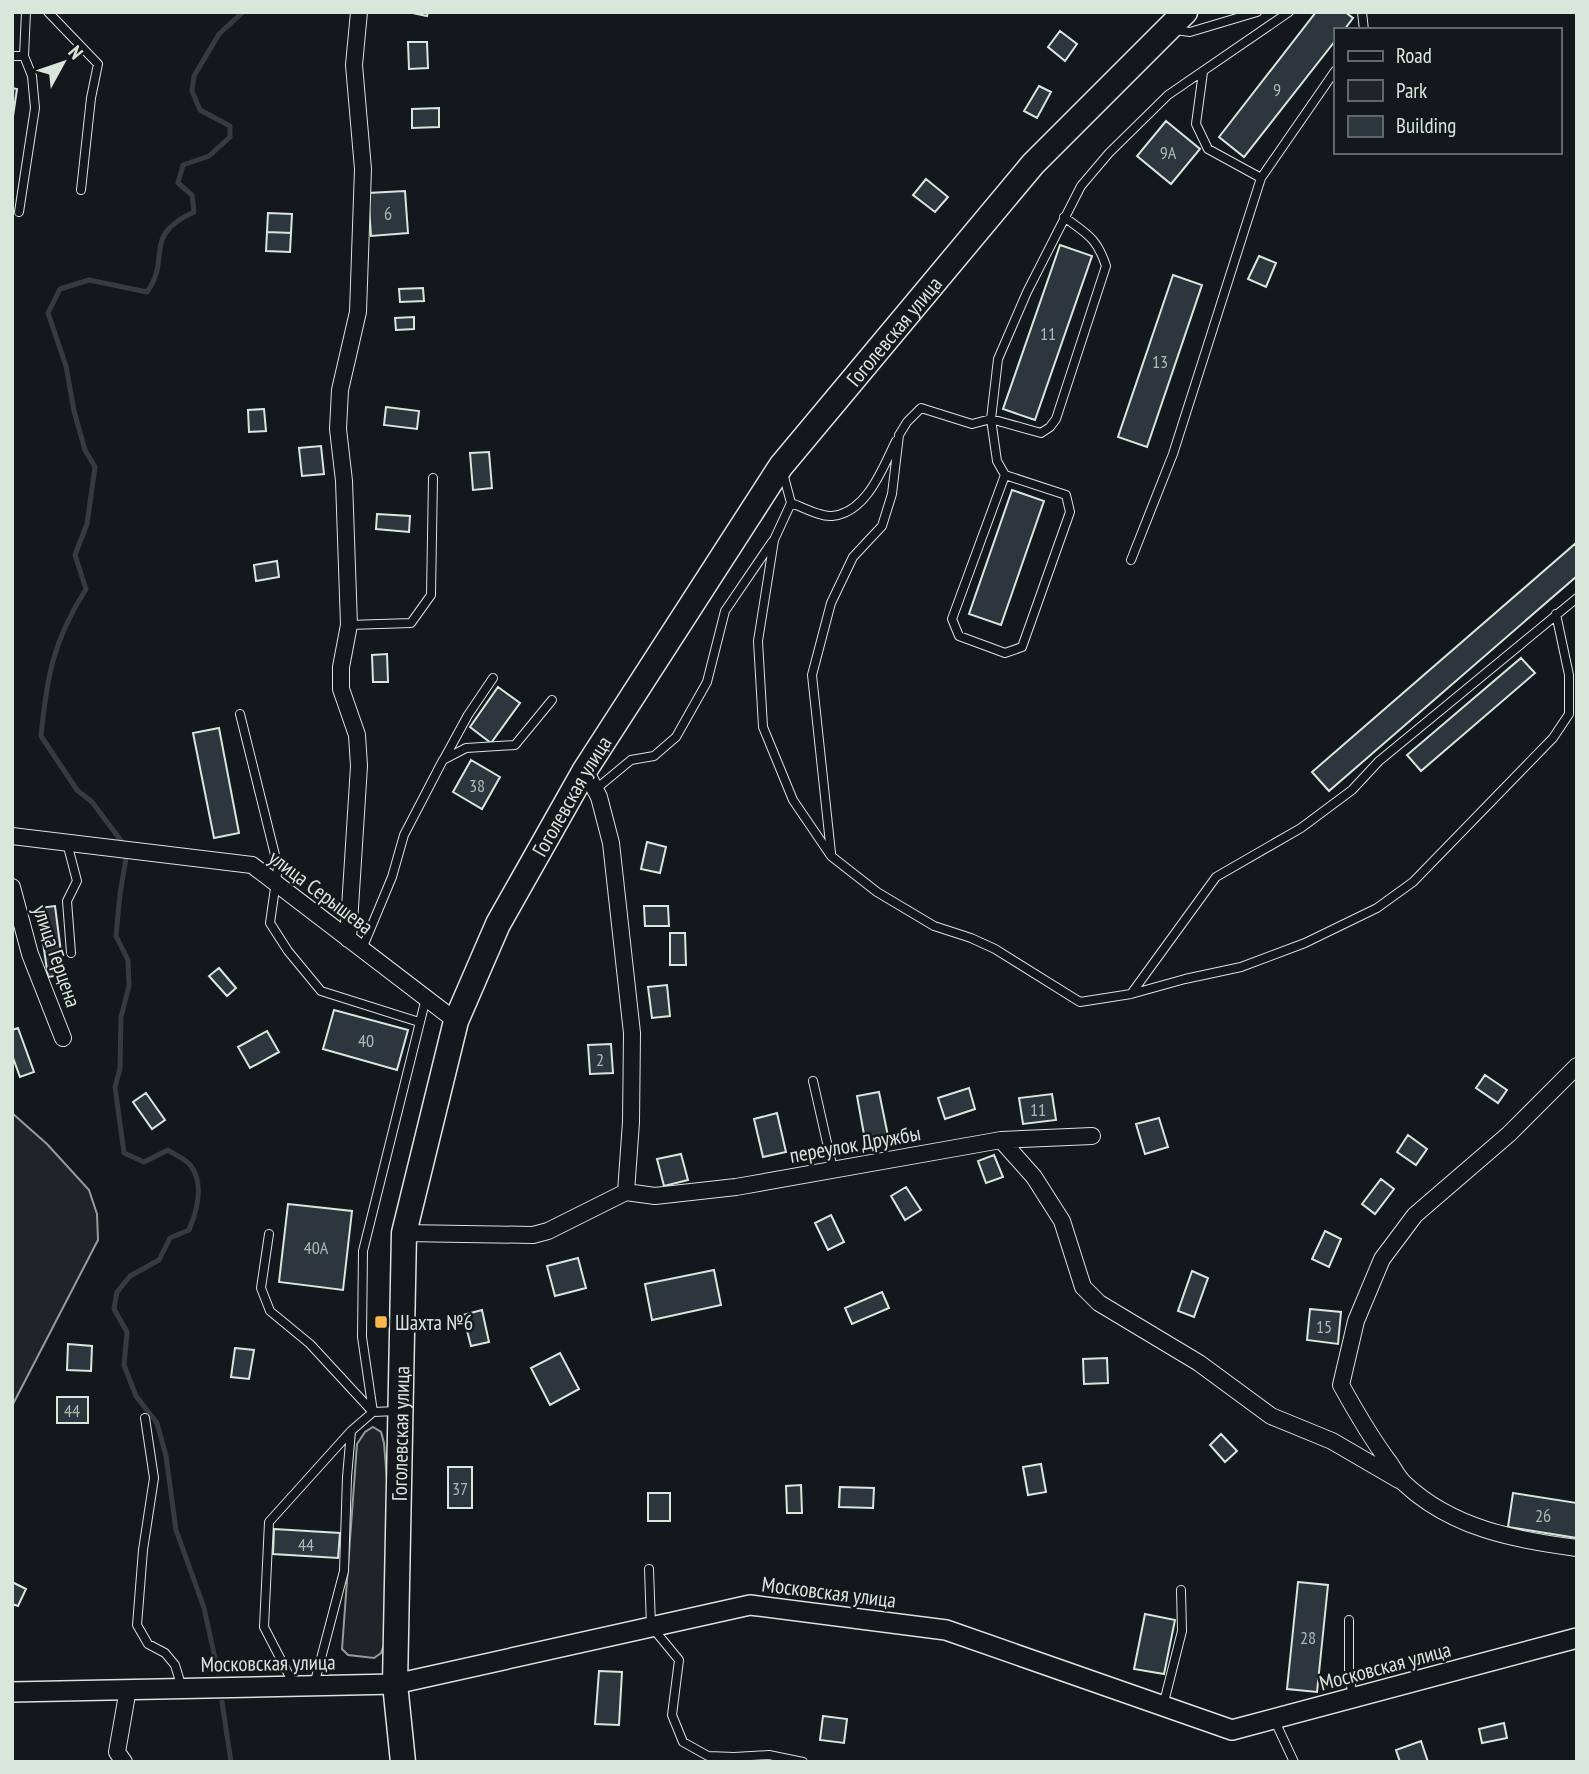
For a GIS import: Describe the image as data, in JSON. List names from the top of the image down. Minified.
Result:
{"streets":{"main road":["Гоголевская улица"],"street":["улица Серышева","улица Герцена","переулок Дружбы","Московская улица"]},"crossings":[["Гоголевская улица","улица Серышева"],["Гоголевская улица","Московская улица"]],"places":{"transit":["Шахта №6"]},"house_numbers":["9","9А","6","11","13","38","40","2","11","40А","15","44","37","26","44","28"],"legend":["Road","Park","Building"],"north":"top right"}
